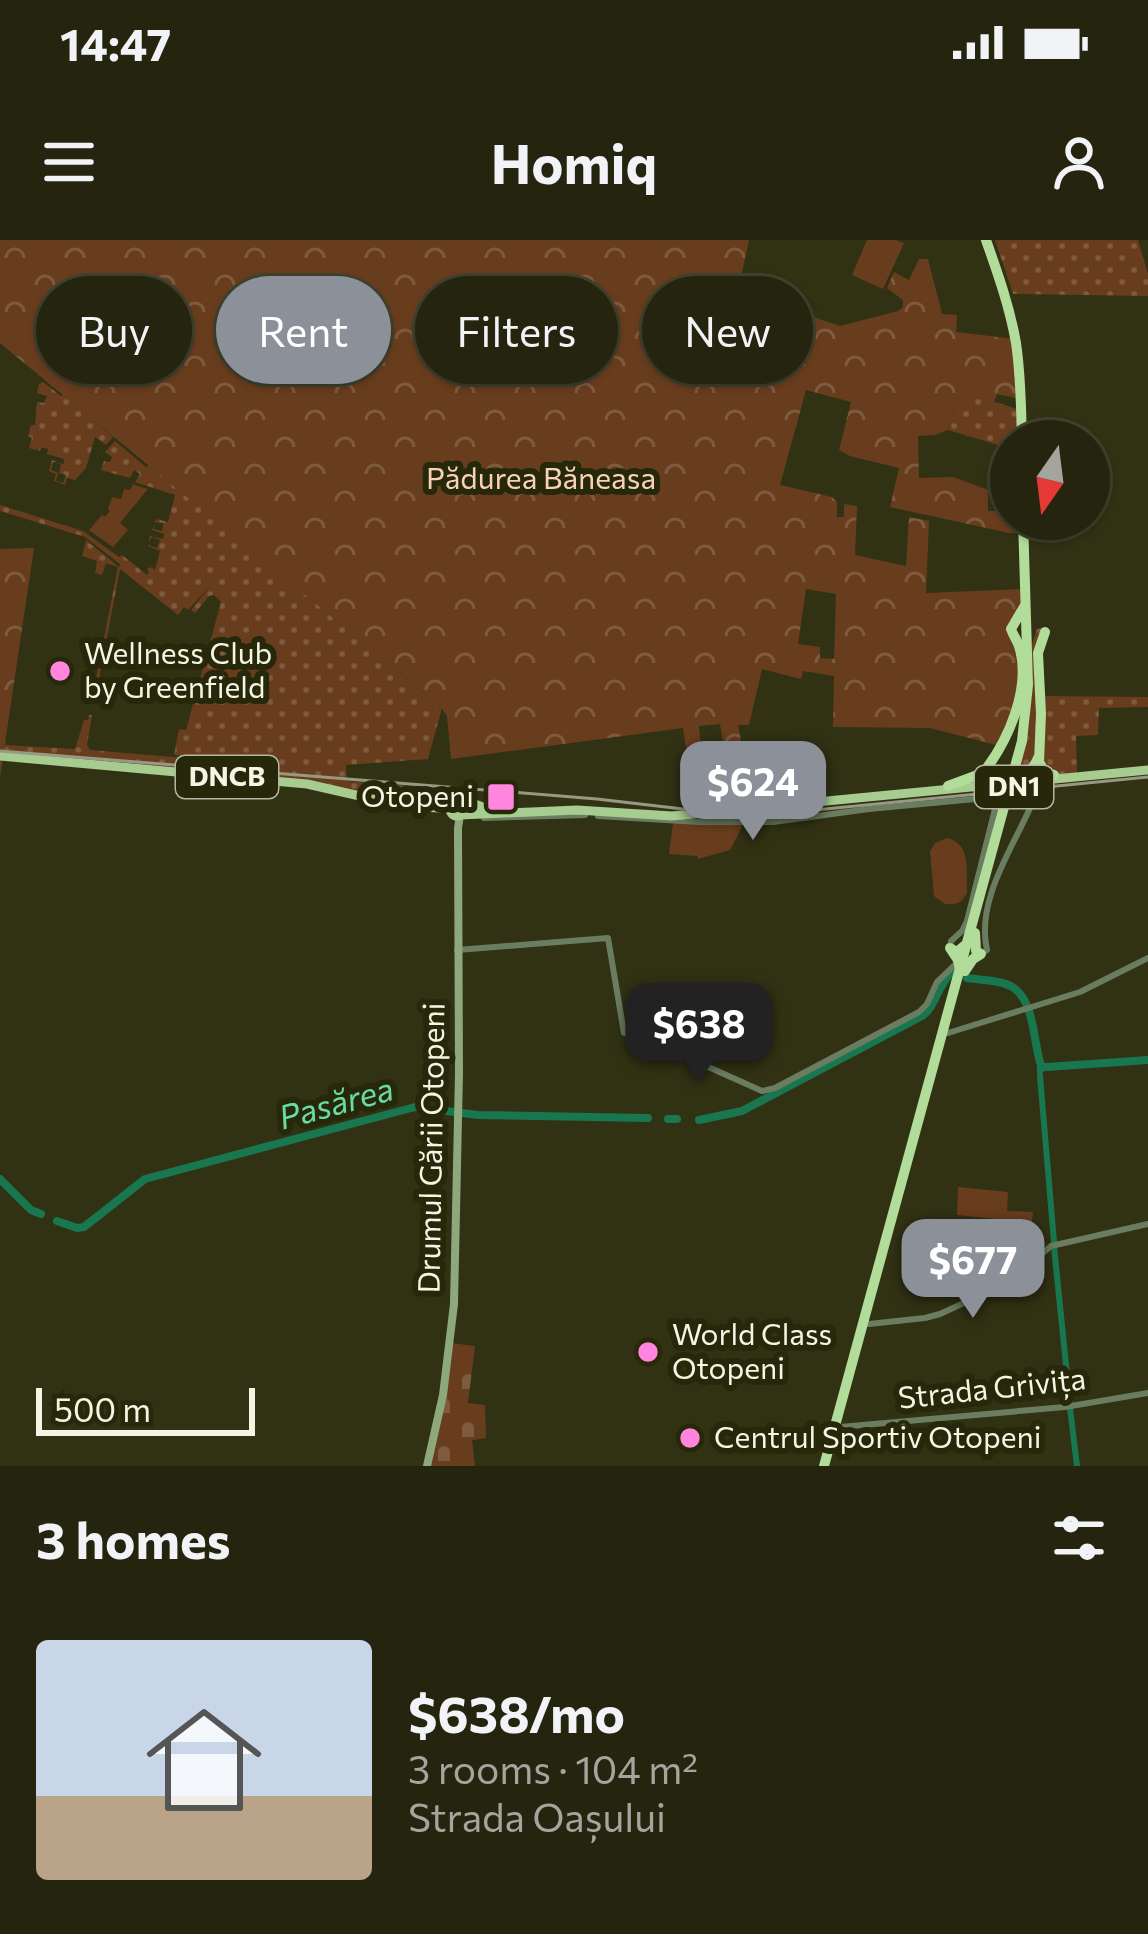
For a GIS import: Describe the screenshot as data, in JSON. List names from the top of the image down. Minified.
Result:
{"streets":{"highway":["DN1"],"main road":["DNCB","Drumul Gării Otopeni"],"street":["Strada Grivița"]},"crossings":[["DNCB","Drumul Gării Otopeni"],["DN1","Strada Grivița"]],"water":["Pasărea"],"parks":["Pădurea Băneasa"],"places":{"other":["Wellness Club by Greenfield","World Class Otopeni","Centrul Sportiv Otopeni"],"transit":["Otopeni"]},"scale_bar":"500 m","north":"bottom","page":{"status":"14:47","header":"Homiq","chip":["Buy","Rent","Filters","New"],"price":["$624","$638","$677"],"scale":"500 m","heading":"3 homes","list":[{"name":"$638/mo","note":"3 rooms · 104 m² · Strada Oașului"}]}}
